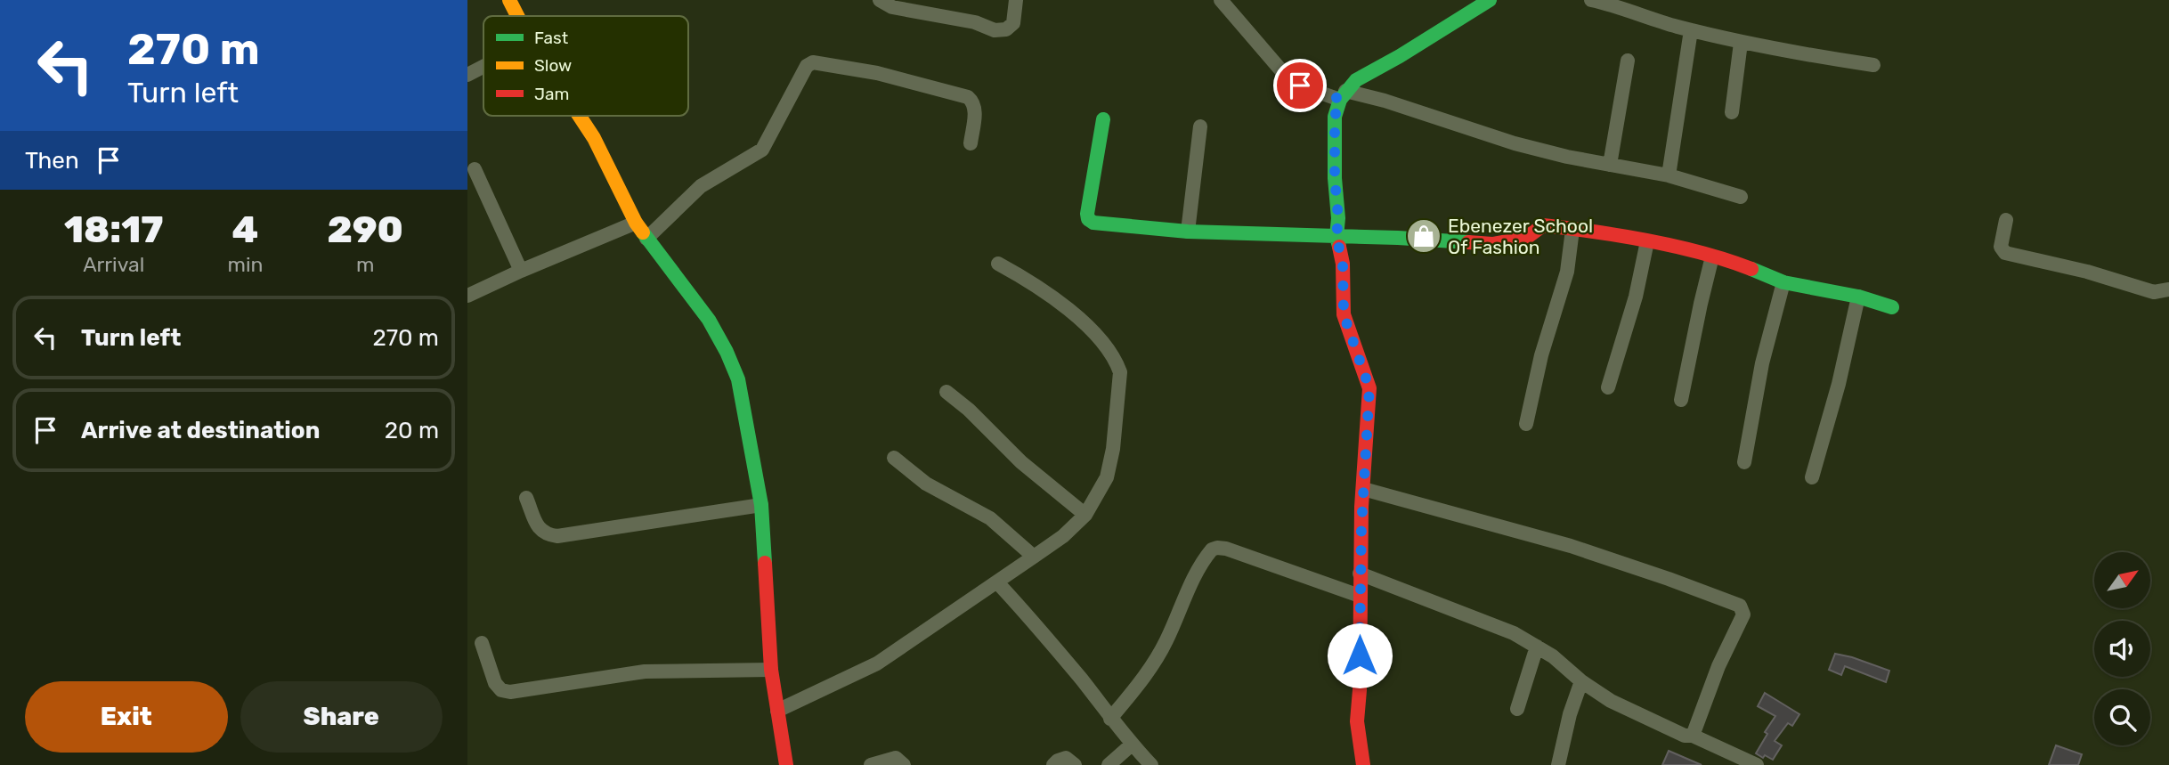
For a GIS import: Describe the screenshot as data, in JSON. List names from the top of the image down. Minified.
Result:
{"places":{"shop":["Ebenezer School Of Fashion"]},"legend":["Fast","Slow","Jam"],"north":"top right","page":{"turn":["270 m","Turn left"],"then":"Then","eta":["18:17","Arrival","4","min","290","m"],"list":[{"name":"Turn left","value":"270 m"},{"name":"Arrive at destination","value":"20 m"}],"buttons":["Exit","Share"]}}
